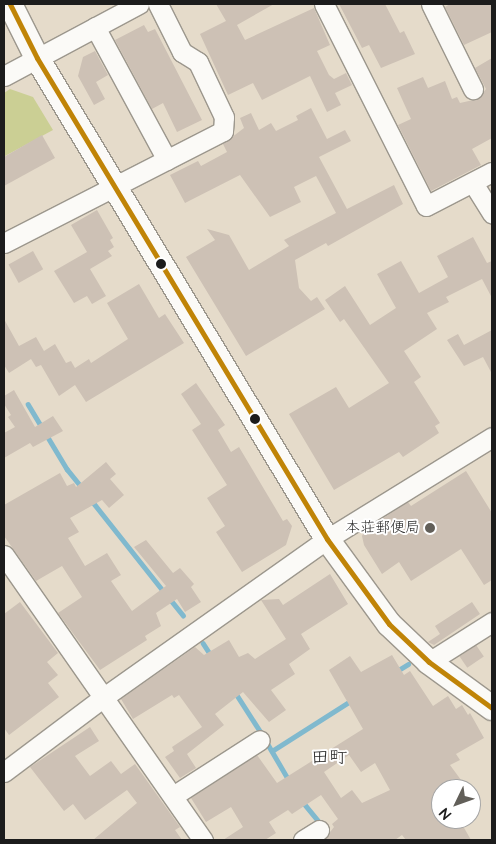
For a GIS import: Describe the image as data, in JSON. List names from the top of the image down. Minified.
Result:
{"districts":["田町"],"places":["本荘郵便局"],"north":"bottom left"}
